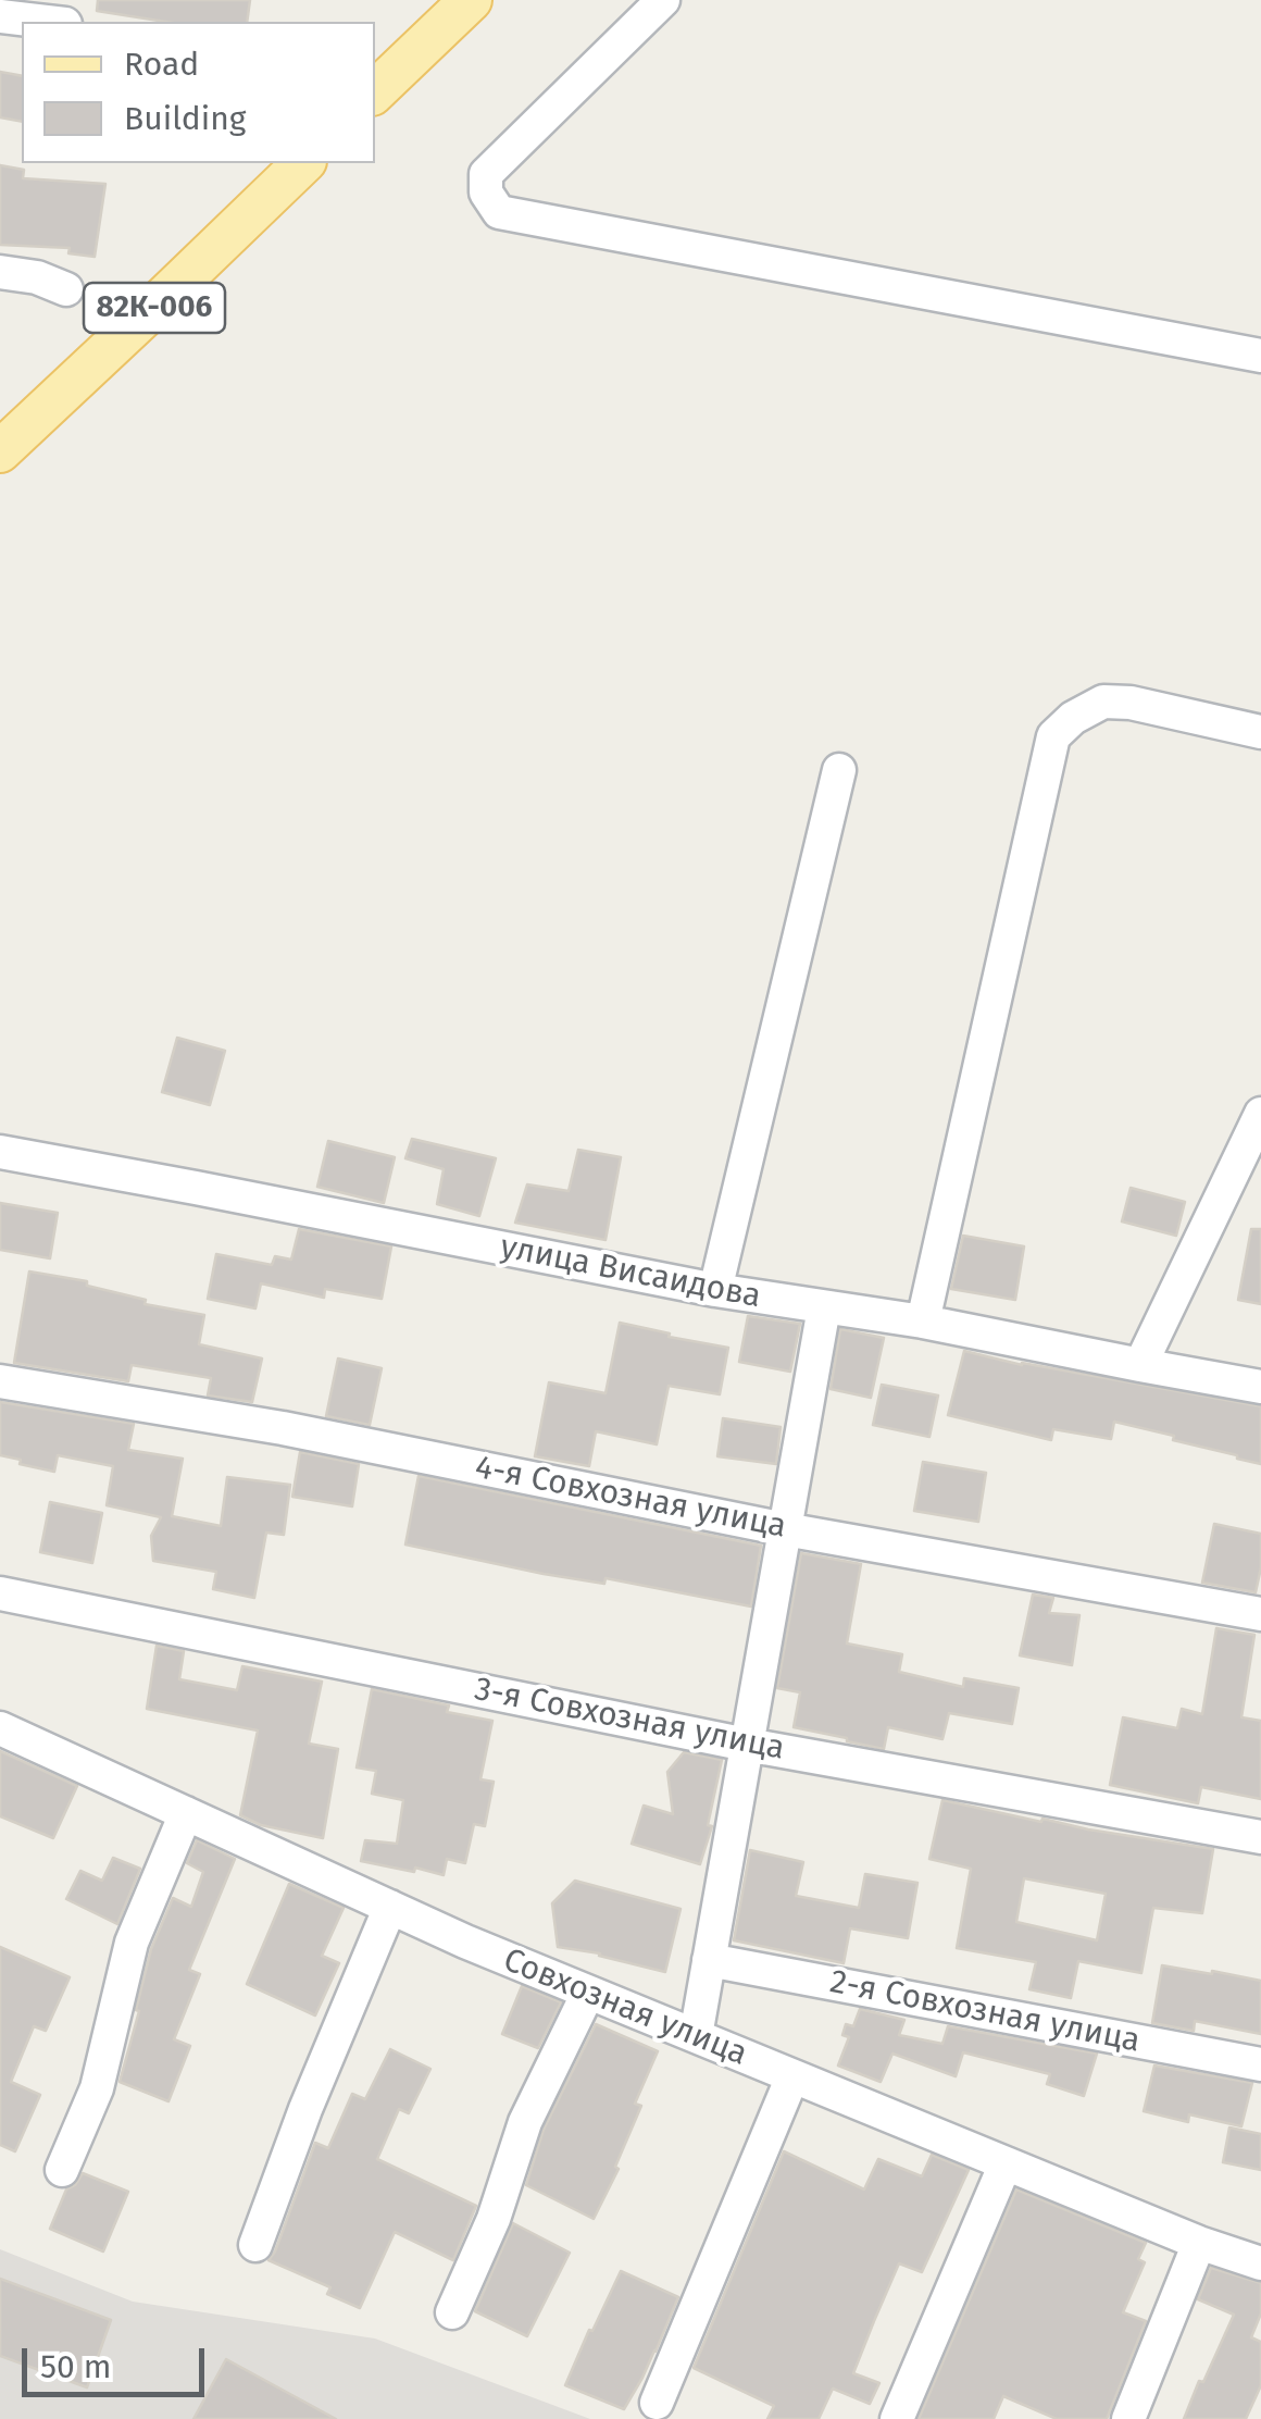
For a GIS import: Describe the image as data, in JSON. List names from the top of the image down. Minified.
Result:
{"streets":{"main road":["82К-006"],"street":["улица Висаидова","4-я Совхозная улица","3-я Совхозная улица","Совхозная улица","2-я Совхозная улица"]},"legend":["Road","Building"],"scale_bar":"50 m"}
